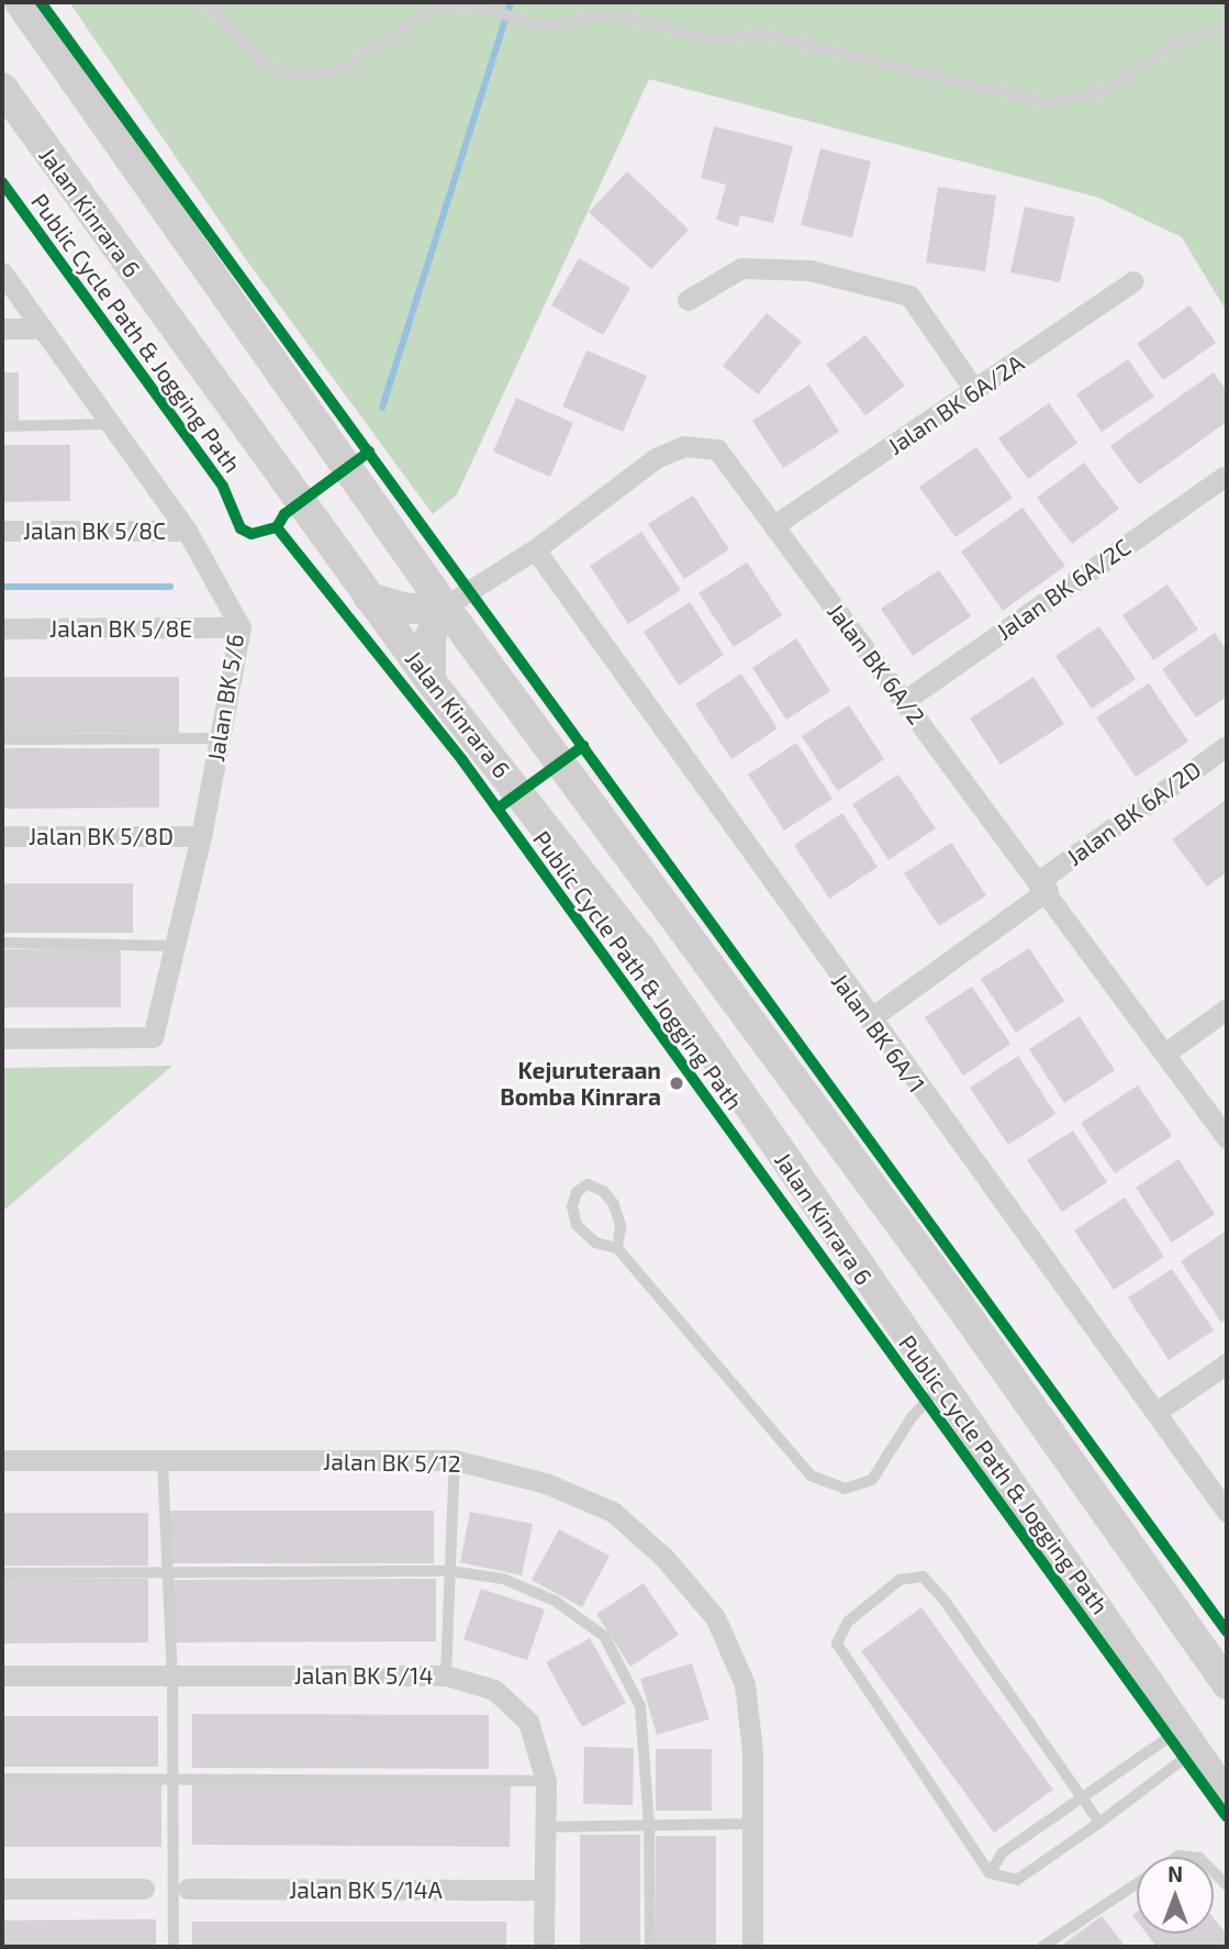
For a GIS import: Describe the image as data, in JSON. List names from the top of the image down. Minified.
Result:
{"streets":{"main road":["Jalan Kinrara 6"],"street":["Jalan BK 6A/2A","Jalan BK 5/8C","Jalan BK 6A/2C","Jalan BK 5/8E","Jalan BK 6A/2","Jalan BK 5/6","Jalan BK 6A/2D","Jalan BK 5/8D","Jalan BK 6A/1","Jalan BK 5/12","Jalan BK 5/14","Jalan BK 5/14A"],"cycle path":["Public Cycle Path & Jogging Path"]},"crossings":[["Jalan BK 6A/2A","Jalan BK 6A/2"],["Jalan BK 5/8C","Jalan BK 5/6"],["Jalan BK 6A/2C","Jalan BK 6A/2"],["Jalan BK 5/8E","Jalan BK 5/6"],["Jalan BK 6A/2","Jalan BK 6A/2D"],["Jalan BK 6A/2","Jalan BK 6A/1"],["Jalan BK 5/6","Jalan BK 5/8D"],["Jalan BK 6A/2D","Jalan BK 6A/1"],["Jalan BK 5/14","Jalan BK 5/14A"]],"places":["Kejuruteraan Bomba Kinrara"],"north":"top"}
